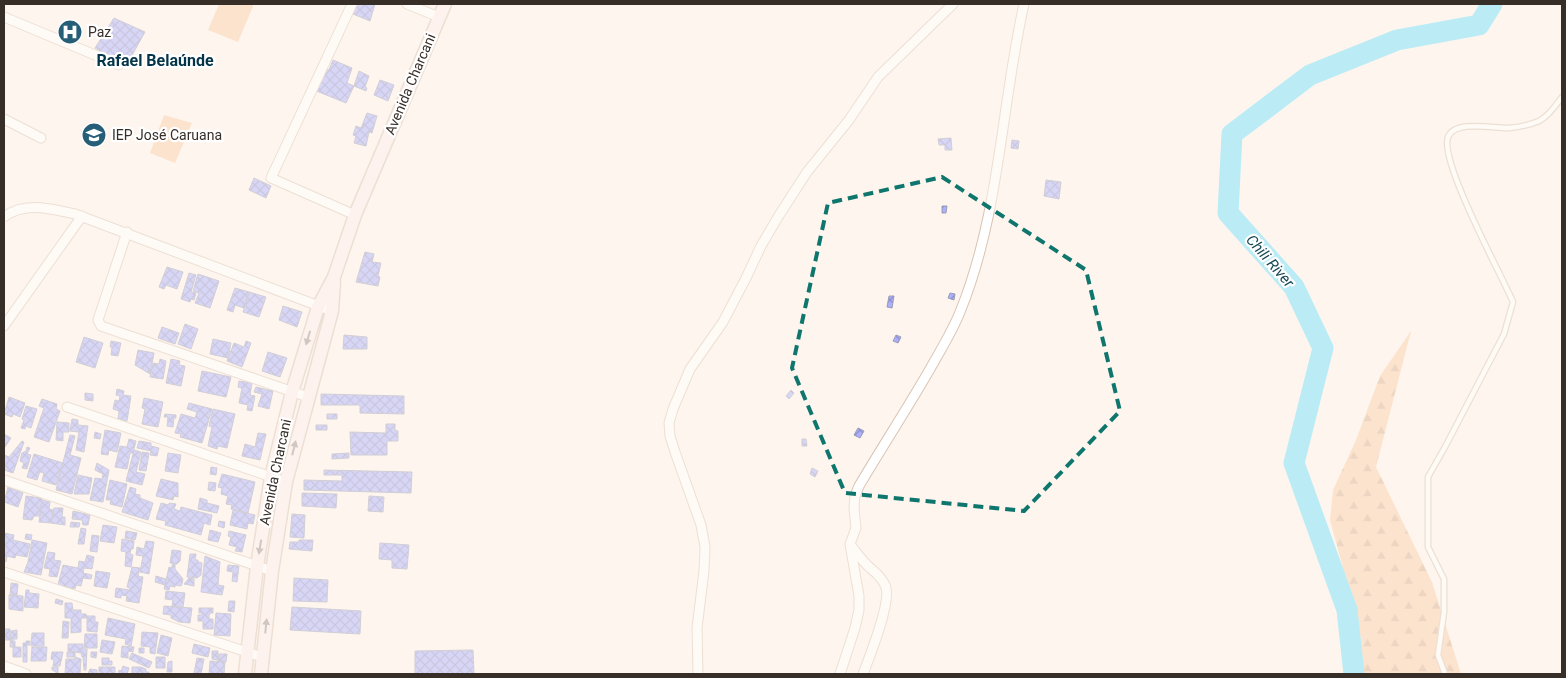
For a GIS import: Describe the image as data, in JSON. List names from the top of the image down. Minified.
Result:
{"streets":{"main road":["Avenida Charcani"]},"districts":["Rafael Belaúnde"],"water":["Chili River"],"places":{"hospital":["Paz"],"school or university":["IEP José Caruana"]}}
